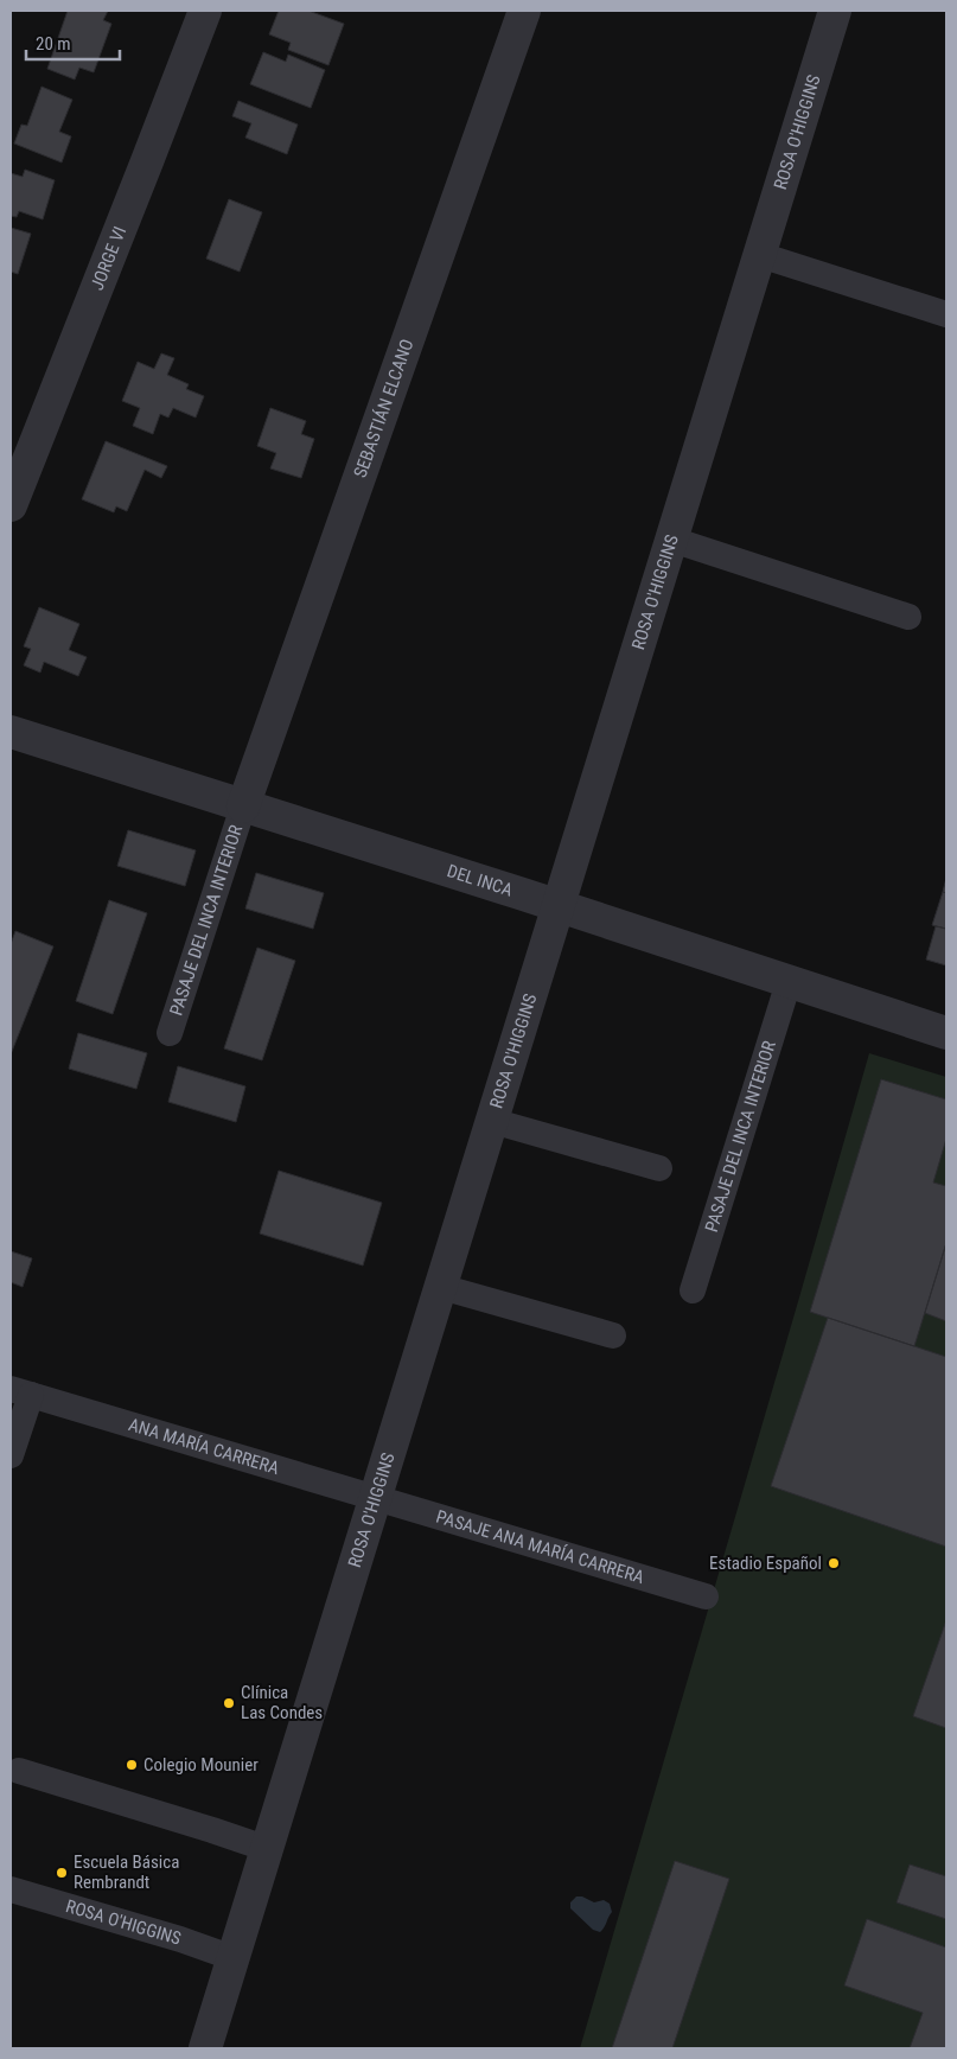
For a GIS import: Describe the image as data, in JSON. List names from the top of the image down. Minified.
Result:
{"streets":{"street":["ROSA O'HIGGINS","JORGE VI","SEBASTIÁN ELCANO","DEL INCA","PASAJE DEL INCA INTERIOR","ANA MARÍA CARRERA","PASAJE ANA MARÍA CARRERA"]},"crossings":[["ROSA O'HIGGINS","DEL INCA"],["ROSA O'HIGGINS","ANA MARÍA CARRERA"],["ROSA O'HIGGINS","PASAJE ANA MARÍA CARRERA"],["SEBASTIÁN ELCANO","DEL INCA"],["SEBASTIÁN ELCANO","PASAJE DEL INCA INTERIOR"],["DEL INCA","PASAJE DEL INCA INTERIOR"],["ANA MARÍA CARRERA","PASAJE ANA MARÍA CARRERA"]],"places":["Estadio Español","Clínica Las Condes","Colegio Mounier","Escuela Básica Rembrandt"],"scale_bar":"20 m"}
